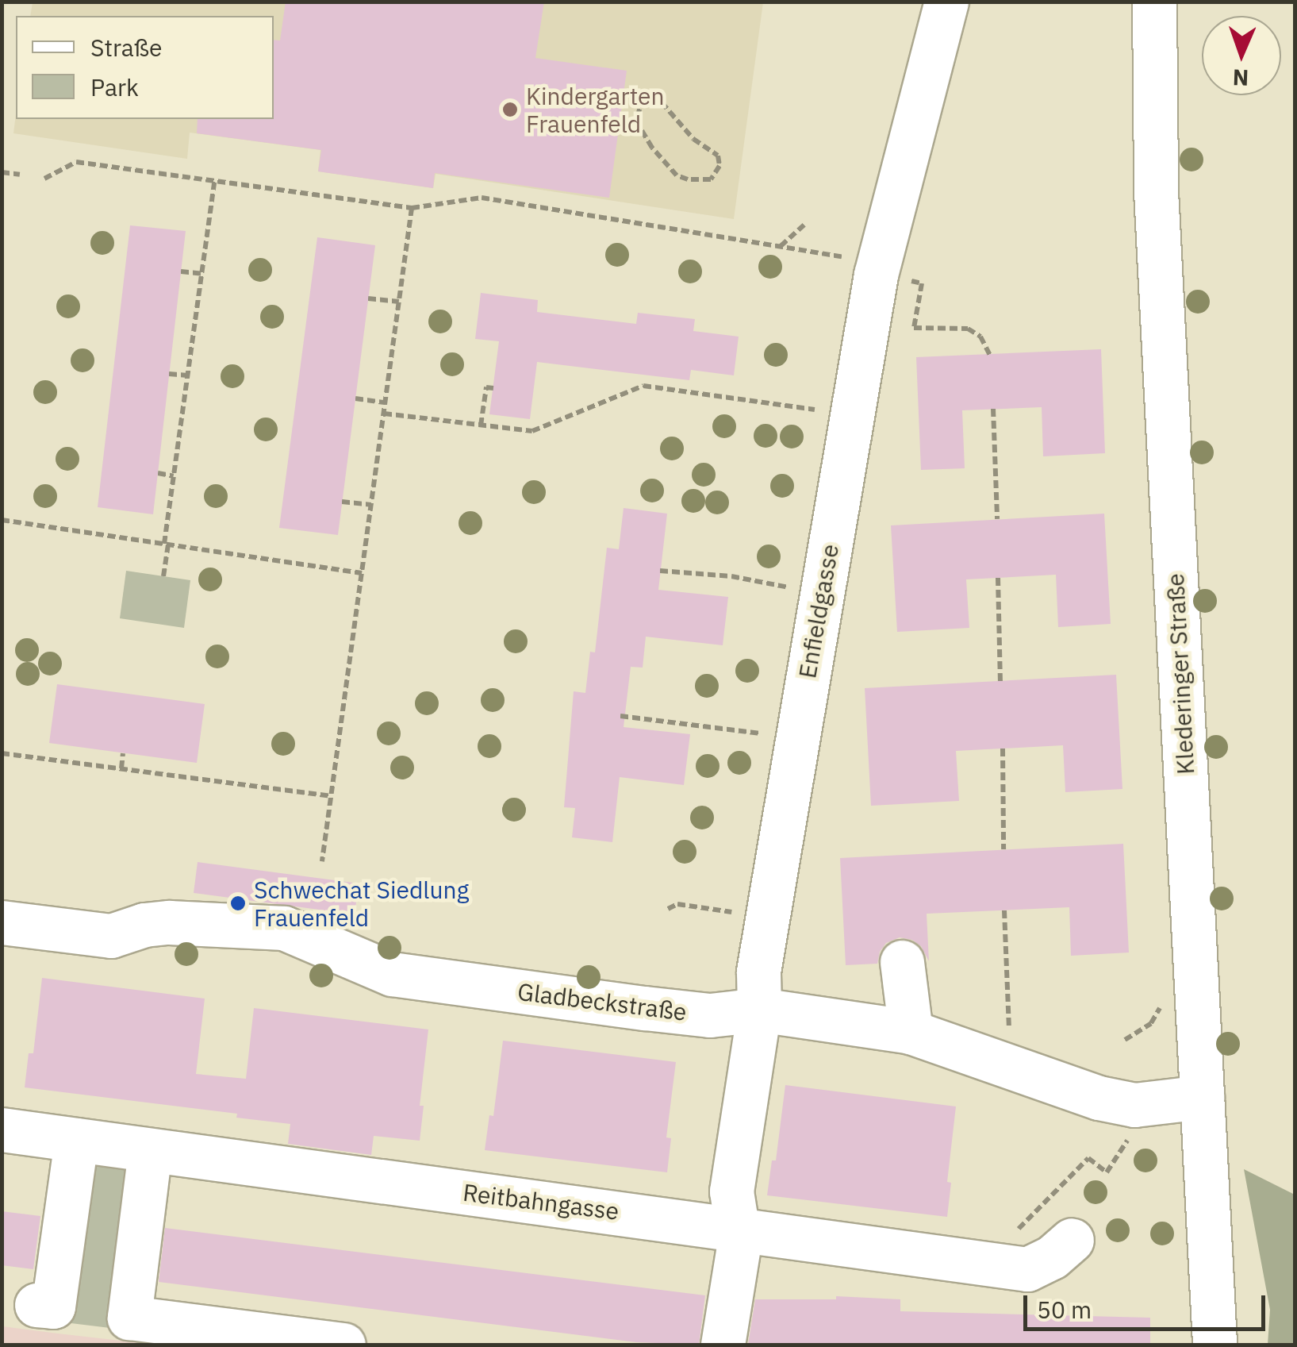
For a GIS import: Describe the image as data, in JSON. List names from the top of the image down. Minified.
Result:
{"streets":{"street":["Enfieldgasse","Klederinger Straße","Gladbeckstraße","Reitbahngasse"]},"crossings":[["Enfieldgasse","Gladbeckstraße"],["Enfieldgasse","Reitbahngasse"],["Klederinger Straße","Gladbeckstraße"]],"places":["Kindergarten Frauenfeld","Schwechat Siedlung Frauenfeld"],"legend":["Straße","Park"],"scale_bar":"50 m","north":"bottom"}
